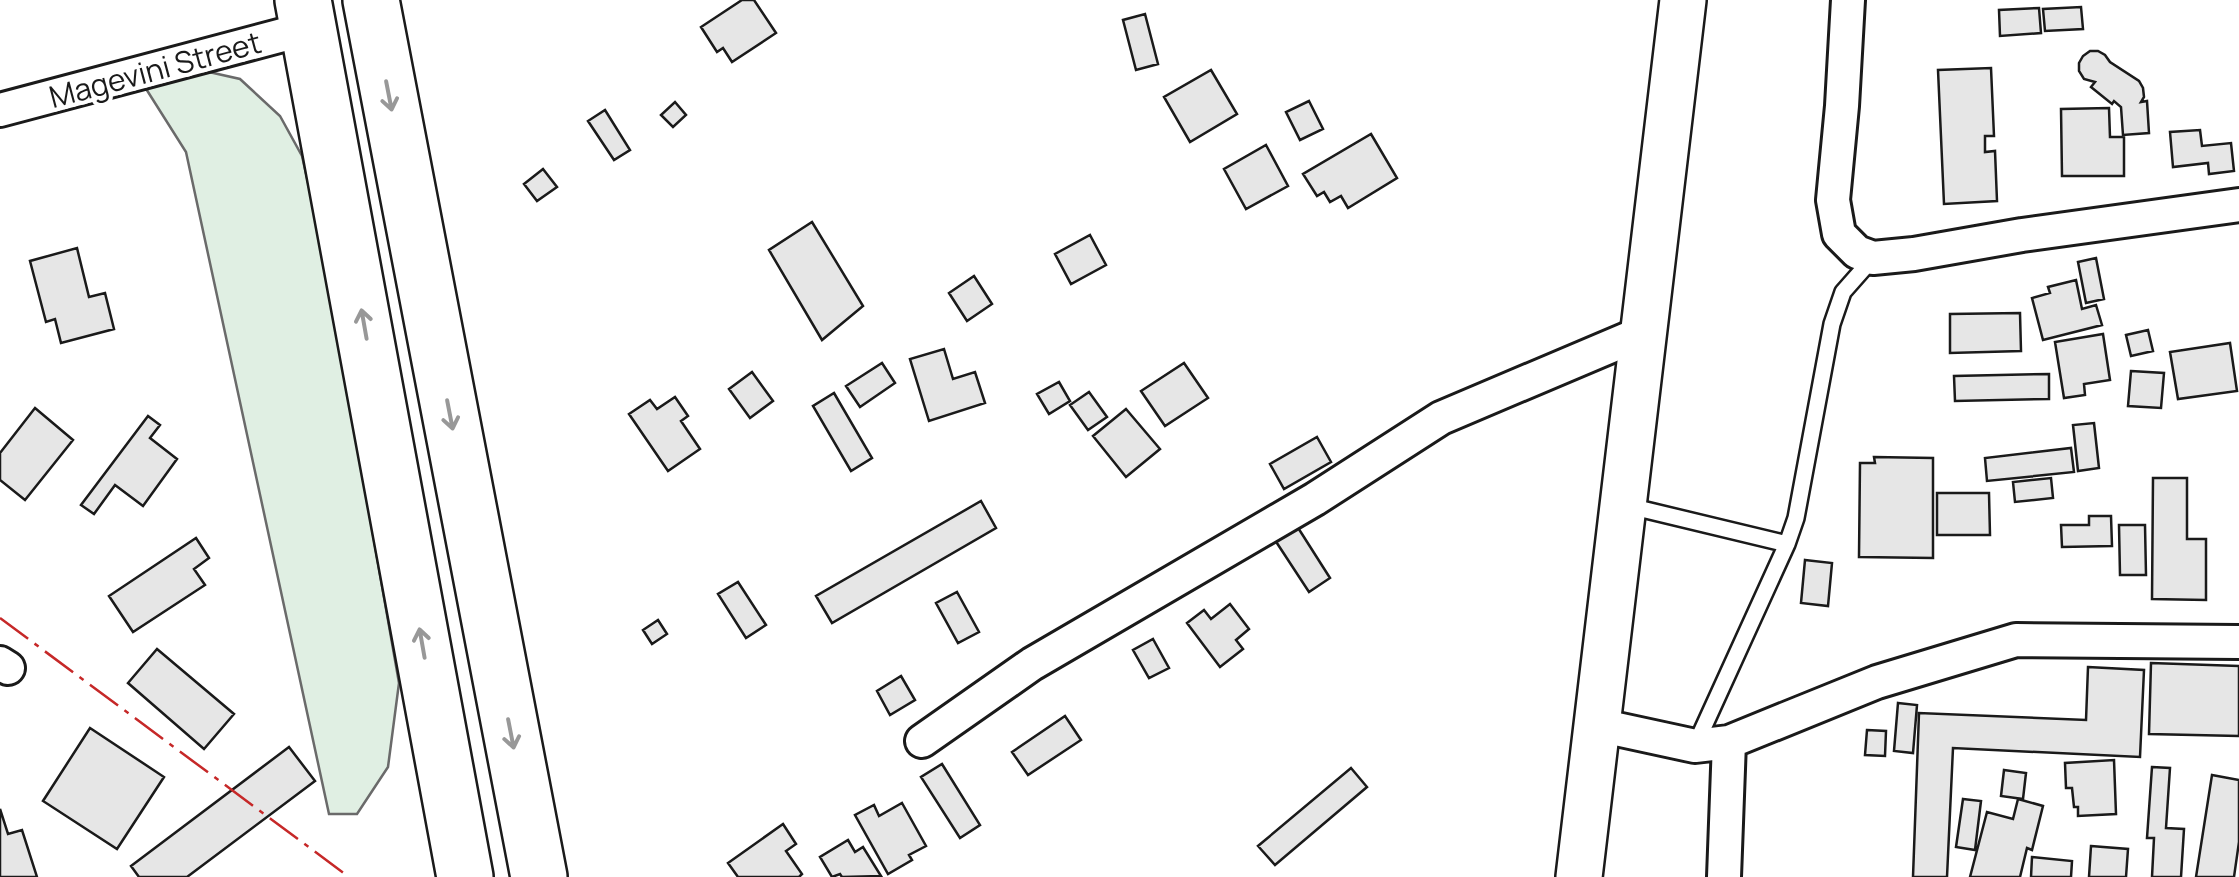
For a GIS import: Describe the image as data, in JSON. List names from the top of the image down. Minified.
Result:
{"streets":{"street":["Magevini Street"]}}
